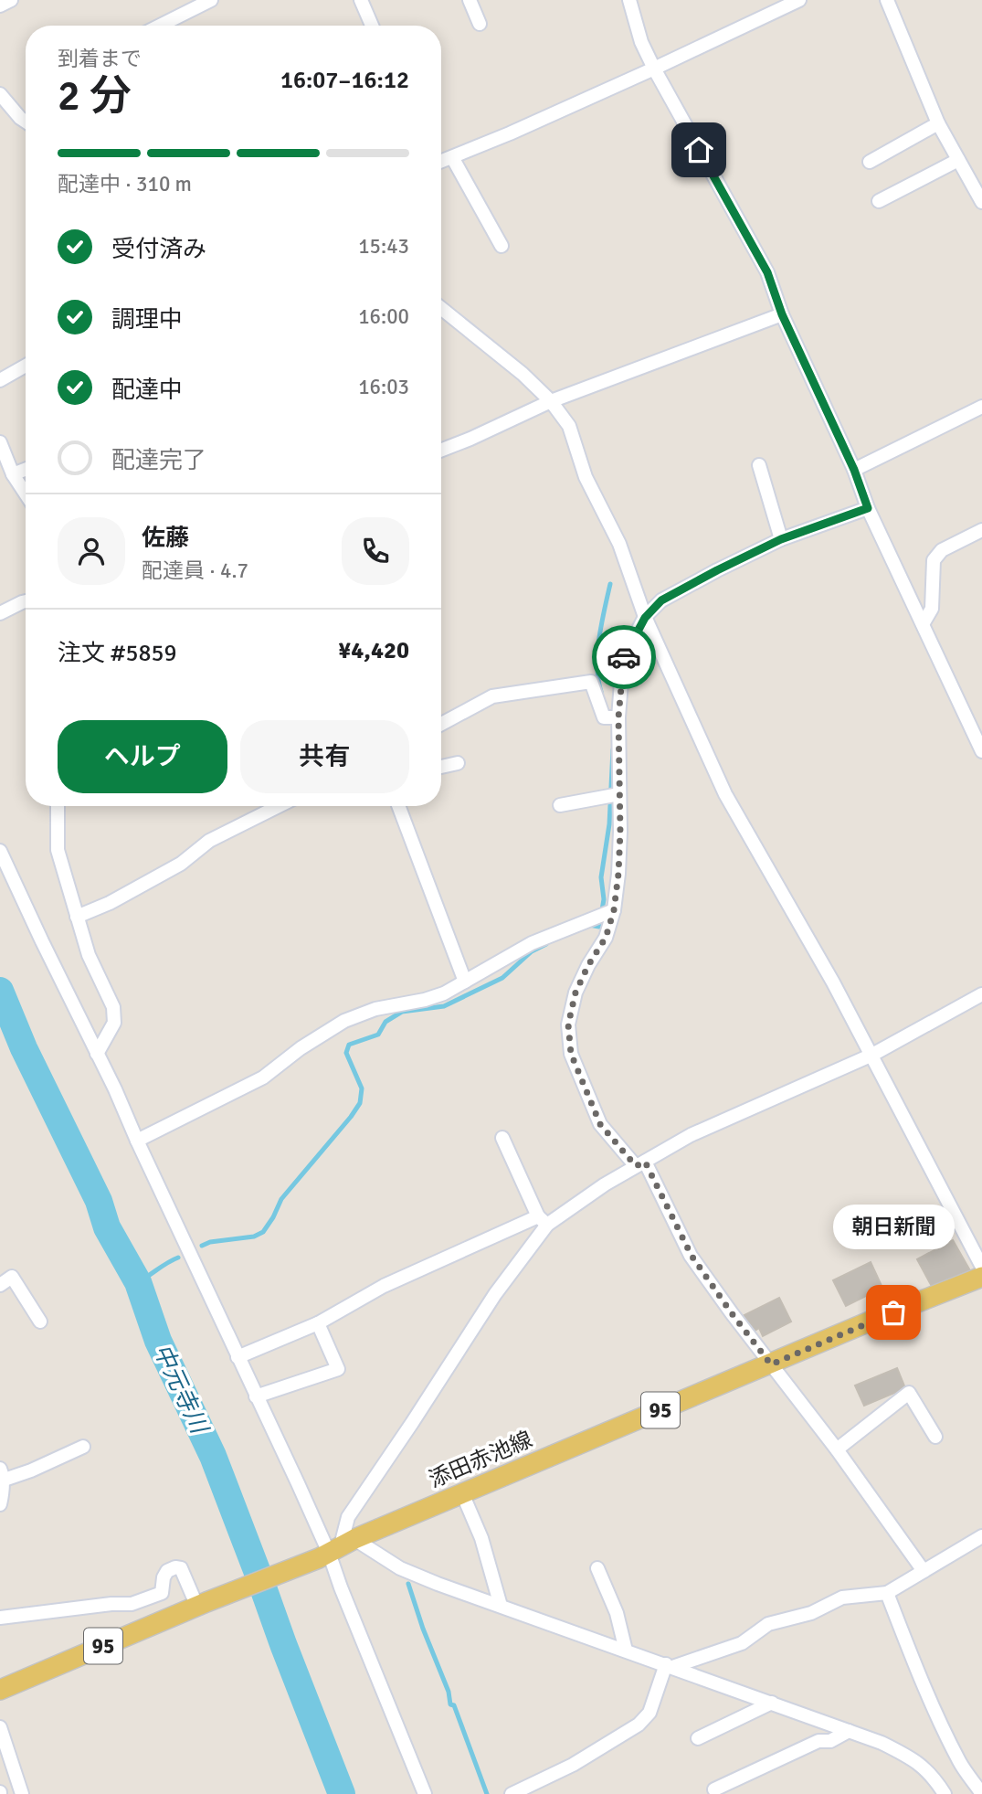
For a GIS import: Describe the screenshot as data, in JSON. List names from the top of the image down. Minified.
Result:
{"streets":{"main road":["95","添田赤池線"]},"water":["中元寺川"],"places":["朝日新聞"],"page":{"heading":["2 分","到着まで","16:07–16:12"],"panel":["佐藤","配達員 · 4.7","注文 #5859","¥4,420"],"bar":"配達中 · 310 m","list":[["受付済み","15:43"],["調理中","16:00"],["配達中","16:03"],"配達完了"],"buttons":["ヘルプ","共有"],"bubble":"朝日新聞"}}
